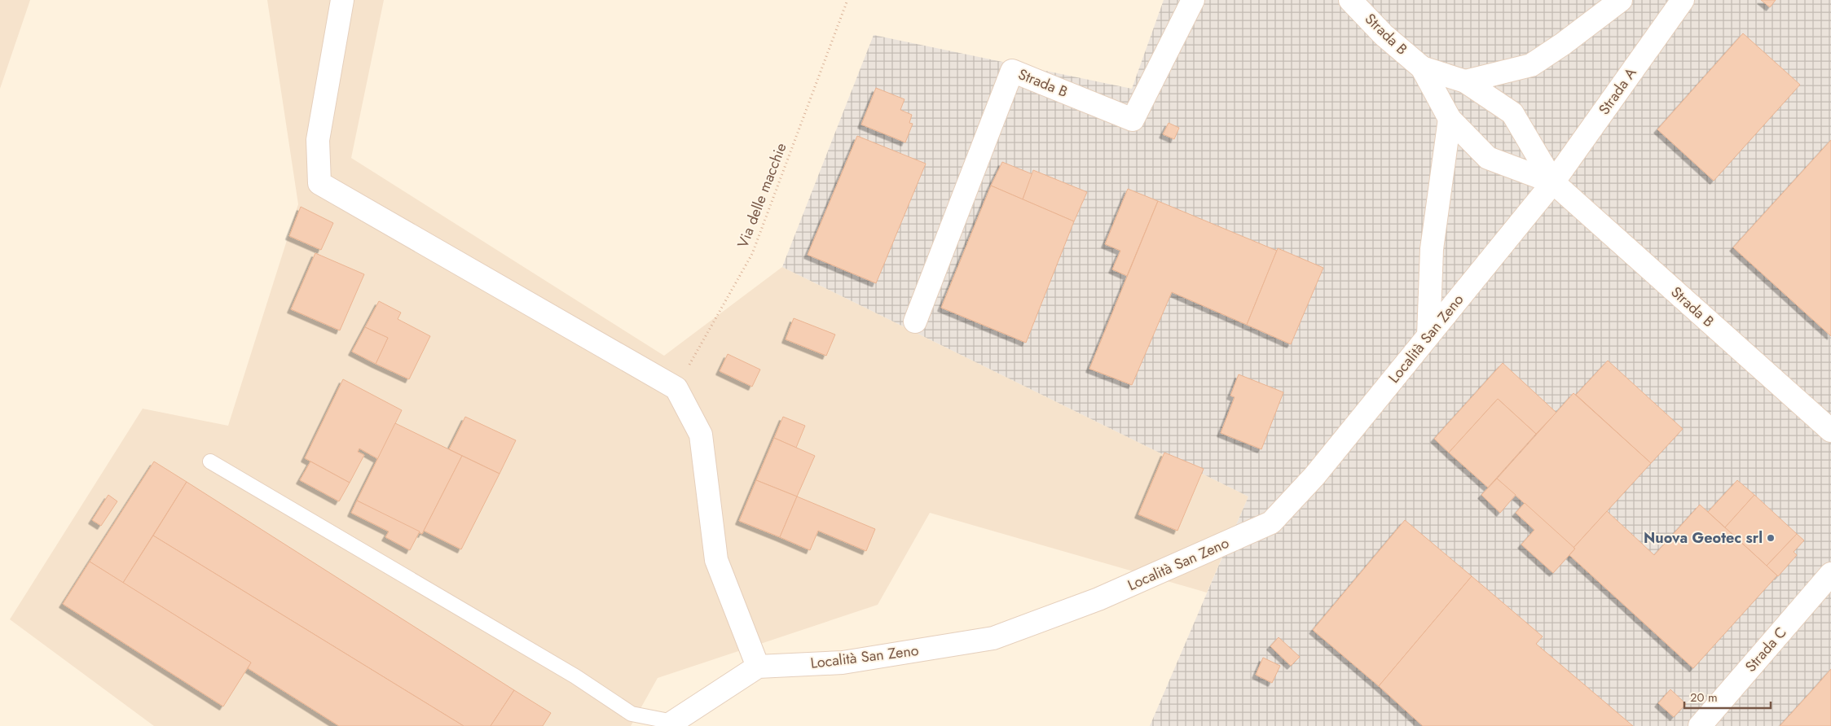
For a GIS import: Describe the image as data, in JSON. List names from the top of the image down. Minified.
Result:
{"streets":{"street":["Strada B","Strada A","Località San Zeno","Strada C"],"path":["Via delle macchie"]},"crossings":[["Strada B","Strada A"],["Strada B","Località San Zeno"],["Strada A","Località San Zeno"]],"places":["Nuova Geotec srl"],"scale_bar":"20 m"}
